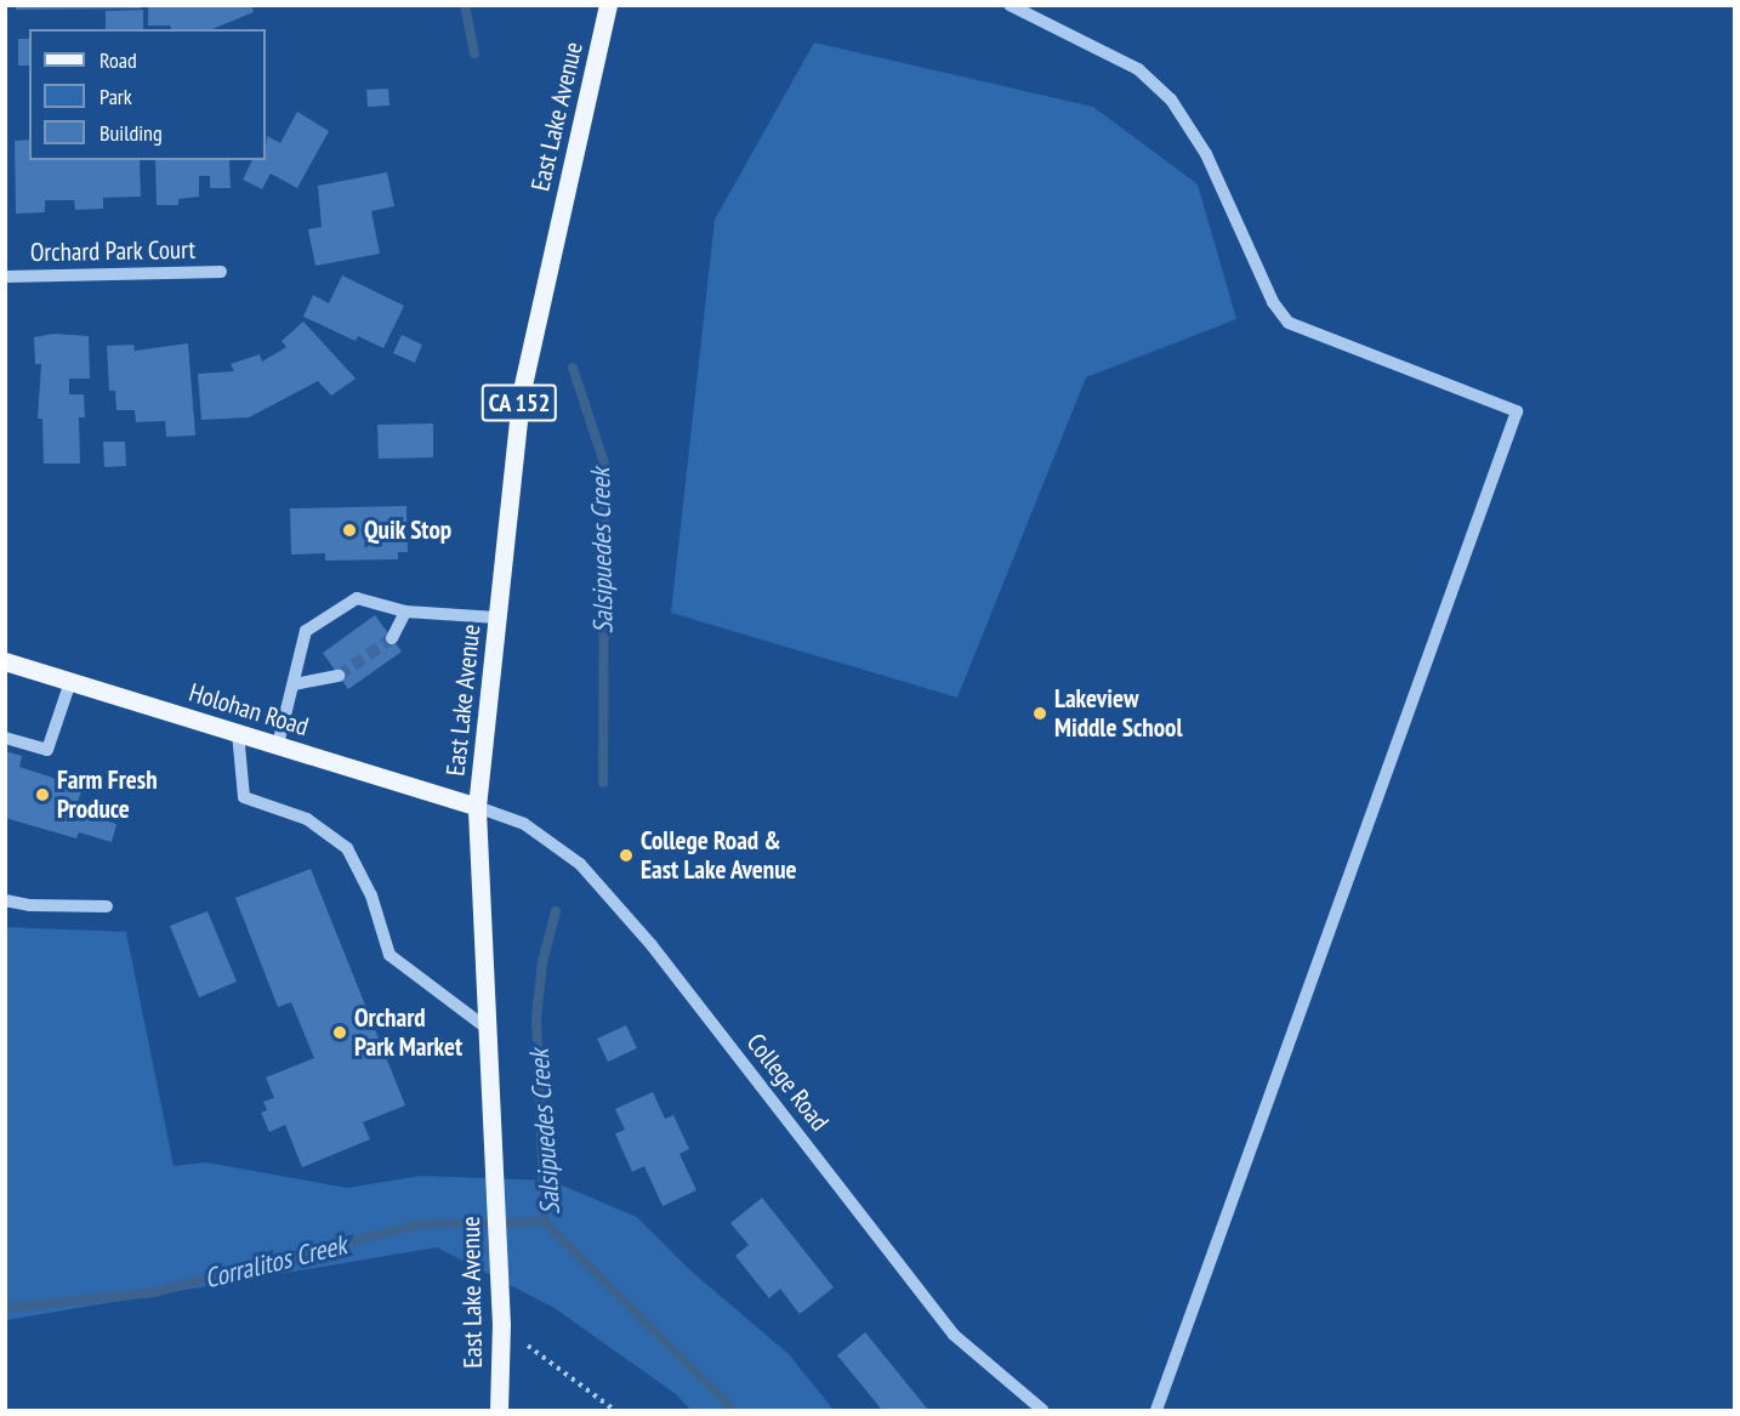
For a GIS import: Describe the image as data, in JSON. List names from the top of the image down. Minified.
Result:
{"streets":{"main road":["East Lake Avenue","CA 152","Holohan Road"],"street":["Orchard Park Court","College Road"]},"crossings":[["East Lake Avenue","Holohan Road"],["East Lake Avenue","College Road"],["Holohan Road","College Road"]],"water":["Salsipuedes Creek","Corralitos Creek"],"places":["Quik Stop","Lakeview Middle School","Farm Fresh Produce","College Road & East Lake Avenue","Orchard Park Market"],"legend":["Road","Park","Building"]}
